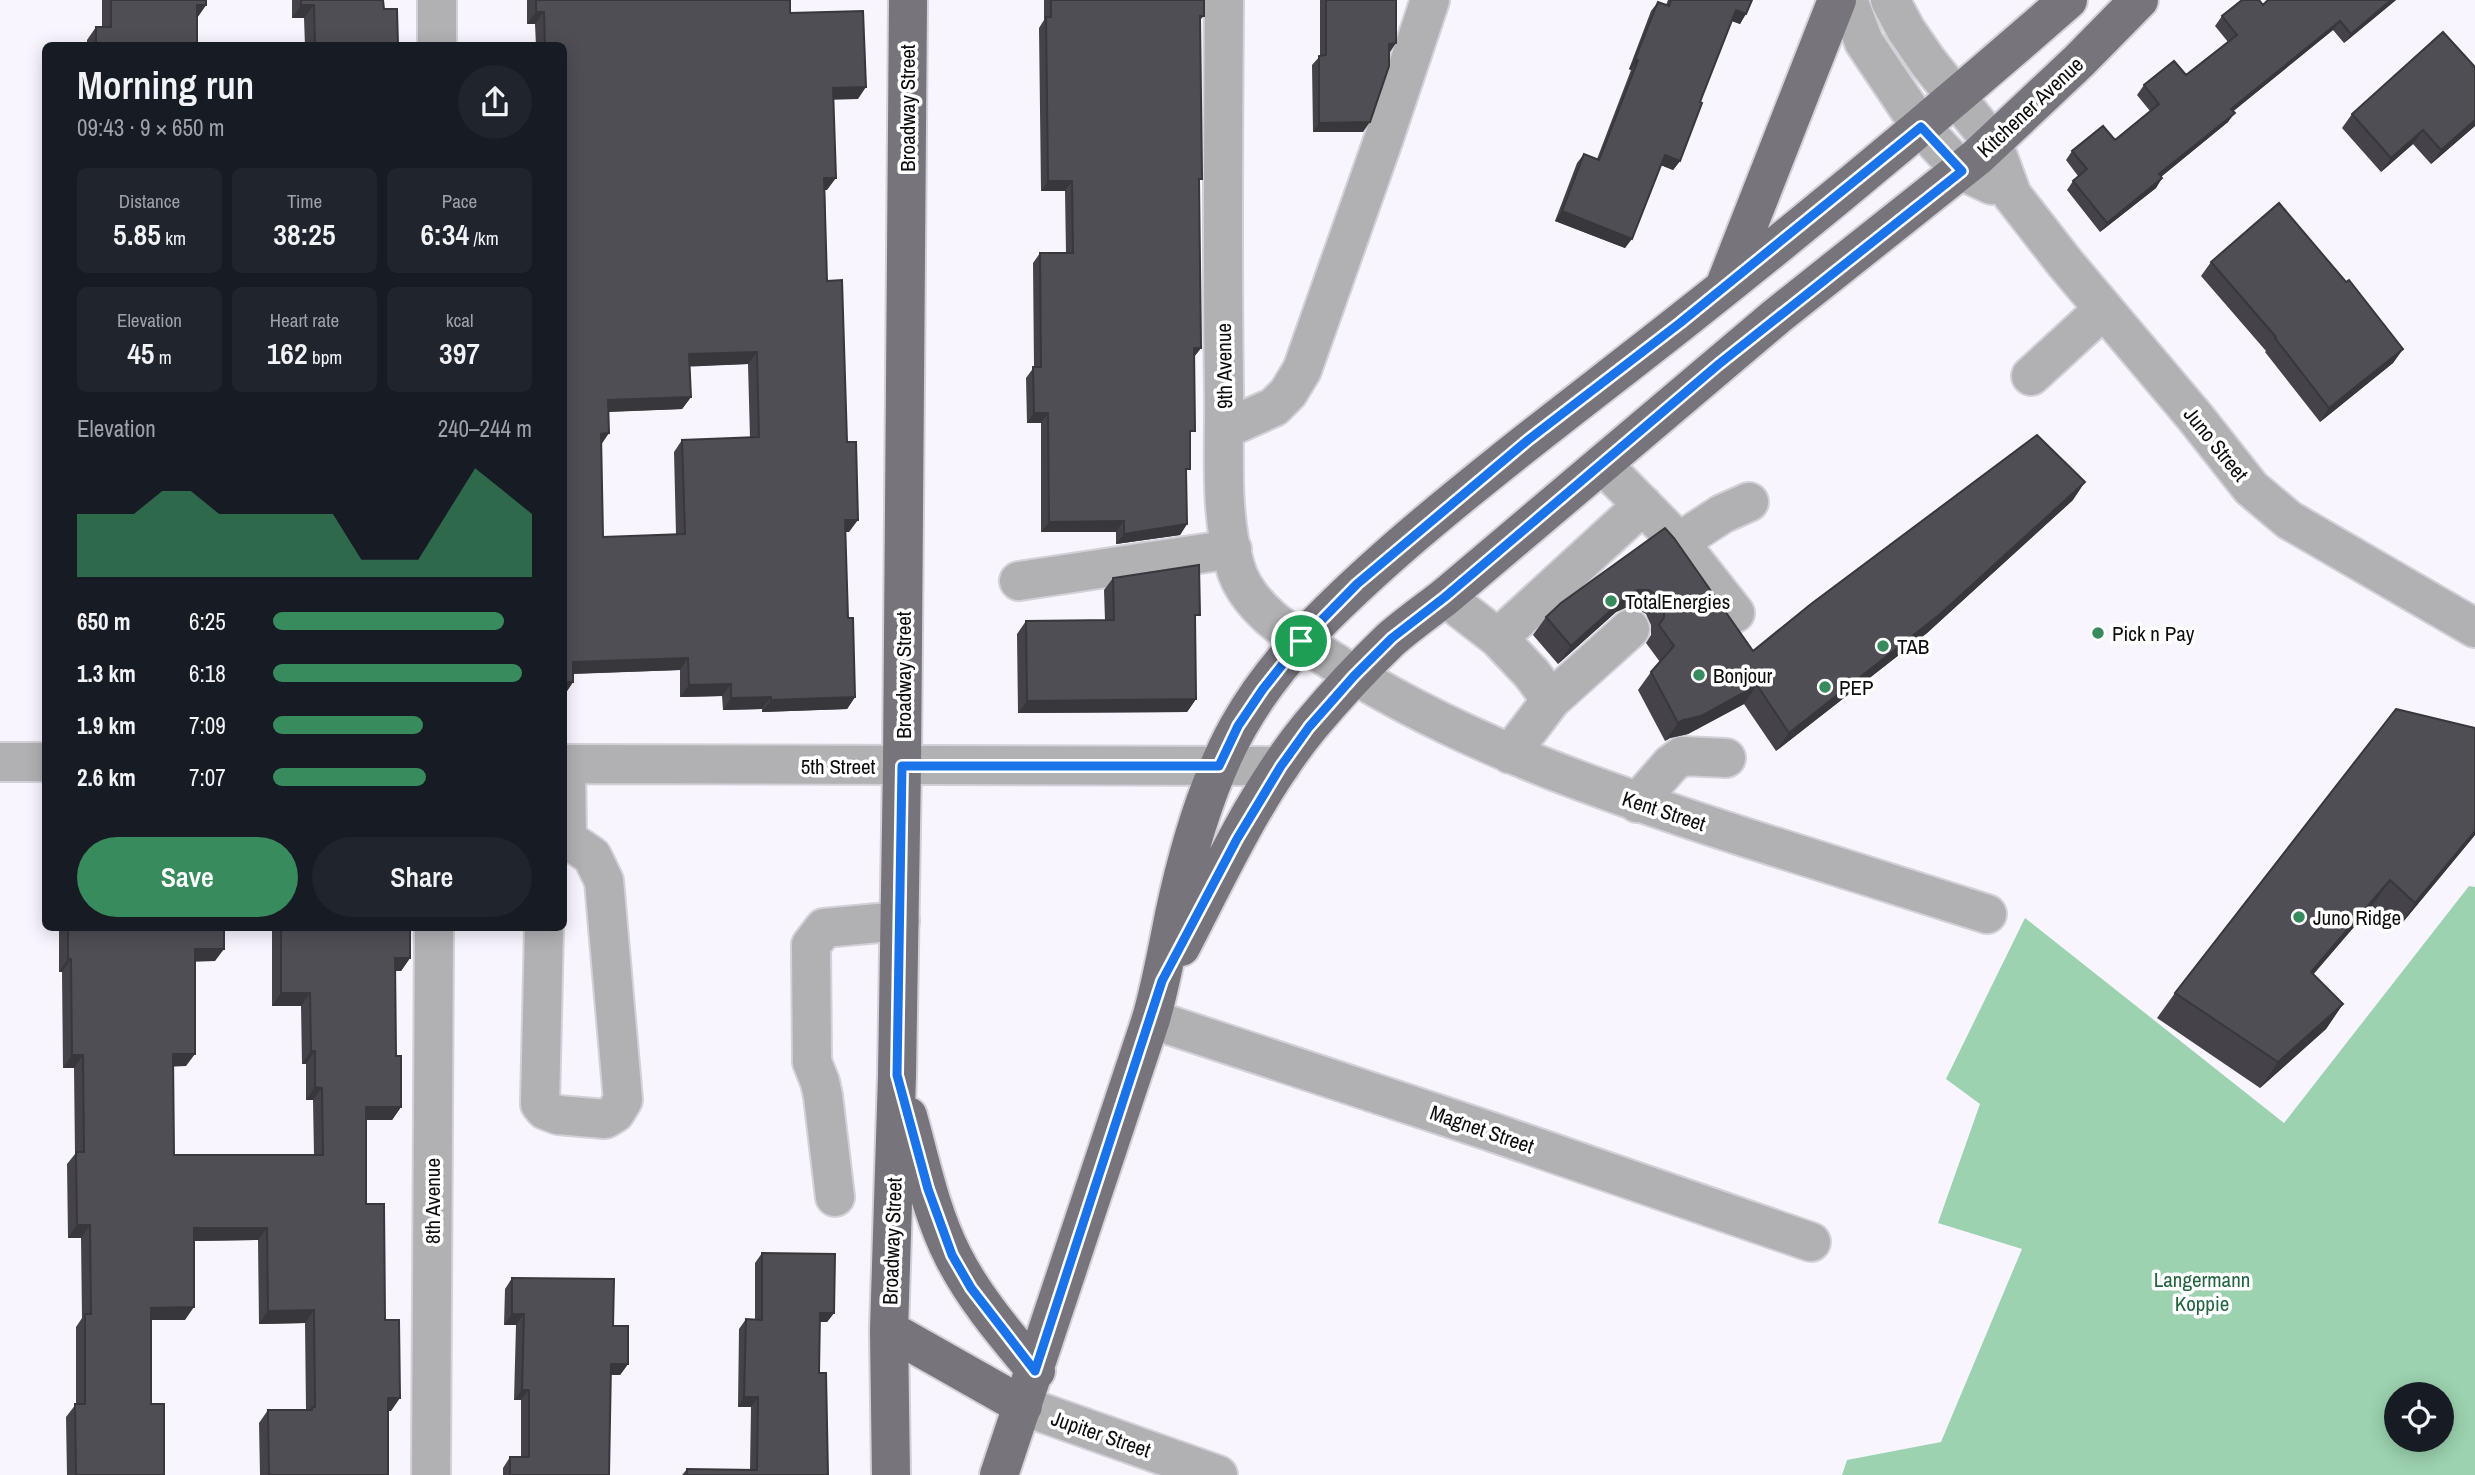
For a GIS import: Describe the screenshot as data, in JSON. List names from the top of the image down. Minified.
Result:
{"streets":{"main road":["Kitchener Avenue","Broadway Street"],"street":["9th Avenue","Juno Street","5th Street","Kent Street","Magnet Street","8th Avenue","Jupiter Street"]},"crossings":[["Kitchener Avenue","9th Avenue"],["Kitchener Avenue","5th Street"],["Kitchener Avenue","Kent Street"],["Kitchener Avenue","Magnet Street"],["Kitchener Avenue","Jupiter Street"],["Broadway Street","5th Street"],["9th Avenue","Kent Street"]],"parks":["Langermann Koppie"],"places":["TotalEnergies","Pick n Pay","TAB","Bonjour","PEP","Juno Ridge"],"page":{"heading":["Morning run","09:43 · 9 × 650 m"],"stats":[["Distance","5.85 km"],["Time","38:25"],["Pace","6:34 /km"],["Elevation","45 m"],["Heart rate","162 bpm"],["kcal","397"]],"chart":["Elevation","240–244 m"],"list":[{"name":"650 m","note":"6:25"},{"name":"1.3 km","note":"6:18"},{"name":"1.9 km","note":"7:09"},{"name":"2.6 km","note":"7:07"}],"buttons":["Save","Share"]}}
